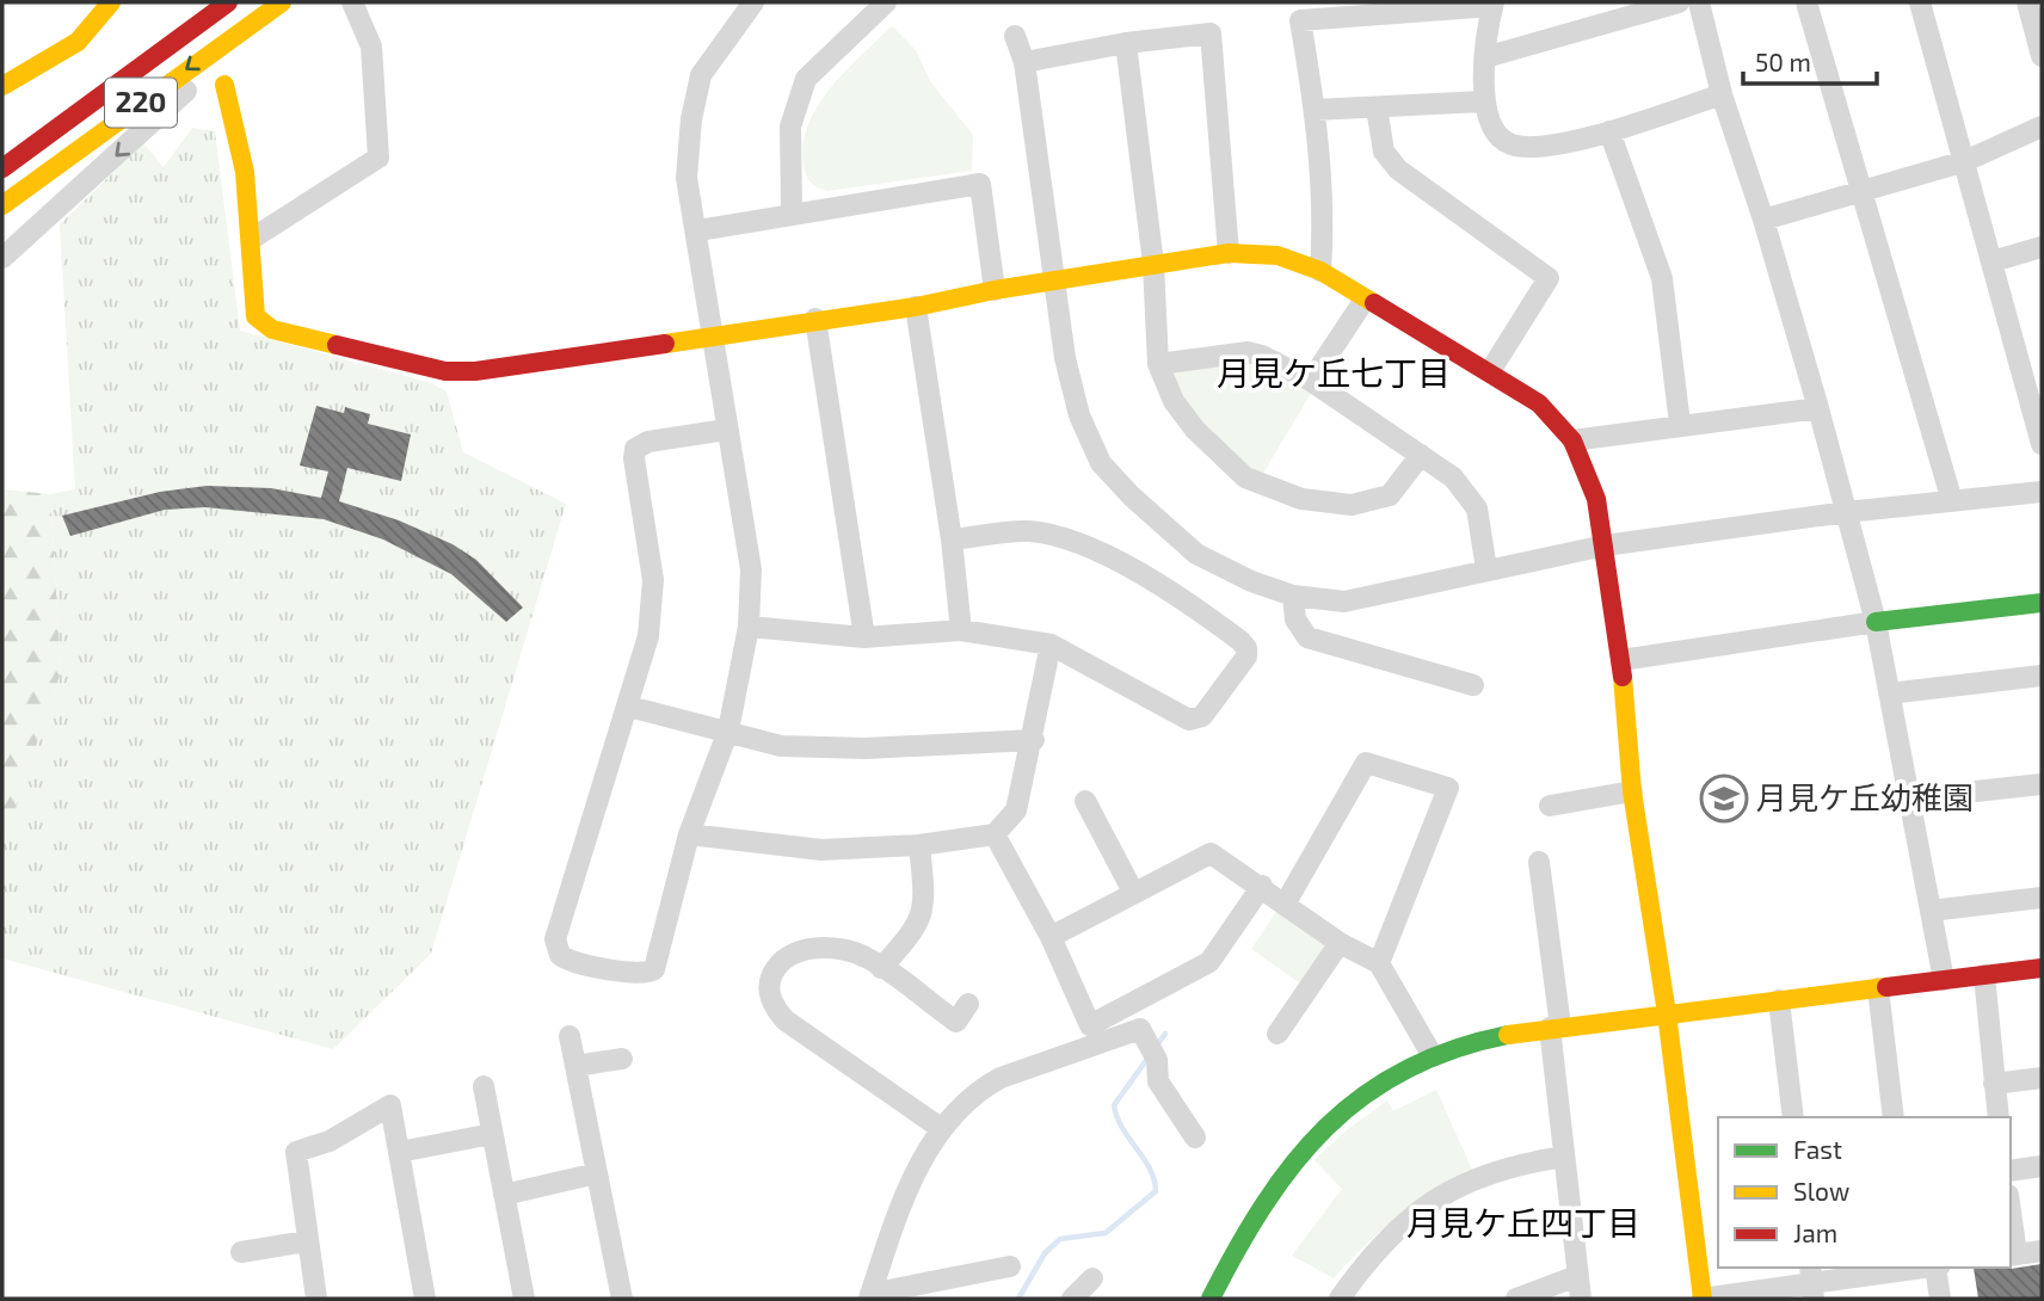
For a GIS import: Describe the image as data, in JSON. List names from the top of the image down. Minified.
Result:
{"streets":{"main road":["220"]},"districts":["月見ケ丘七丁目","月見ケ丘四丁目"],"places":{"school or university":["月見ケ丘幼稚園"]},"legend":["Fast","Slow","Jam"],"scale_bar":"50 m"}
